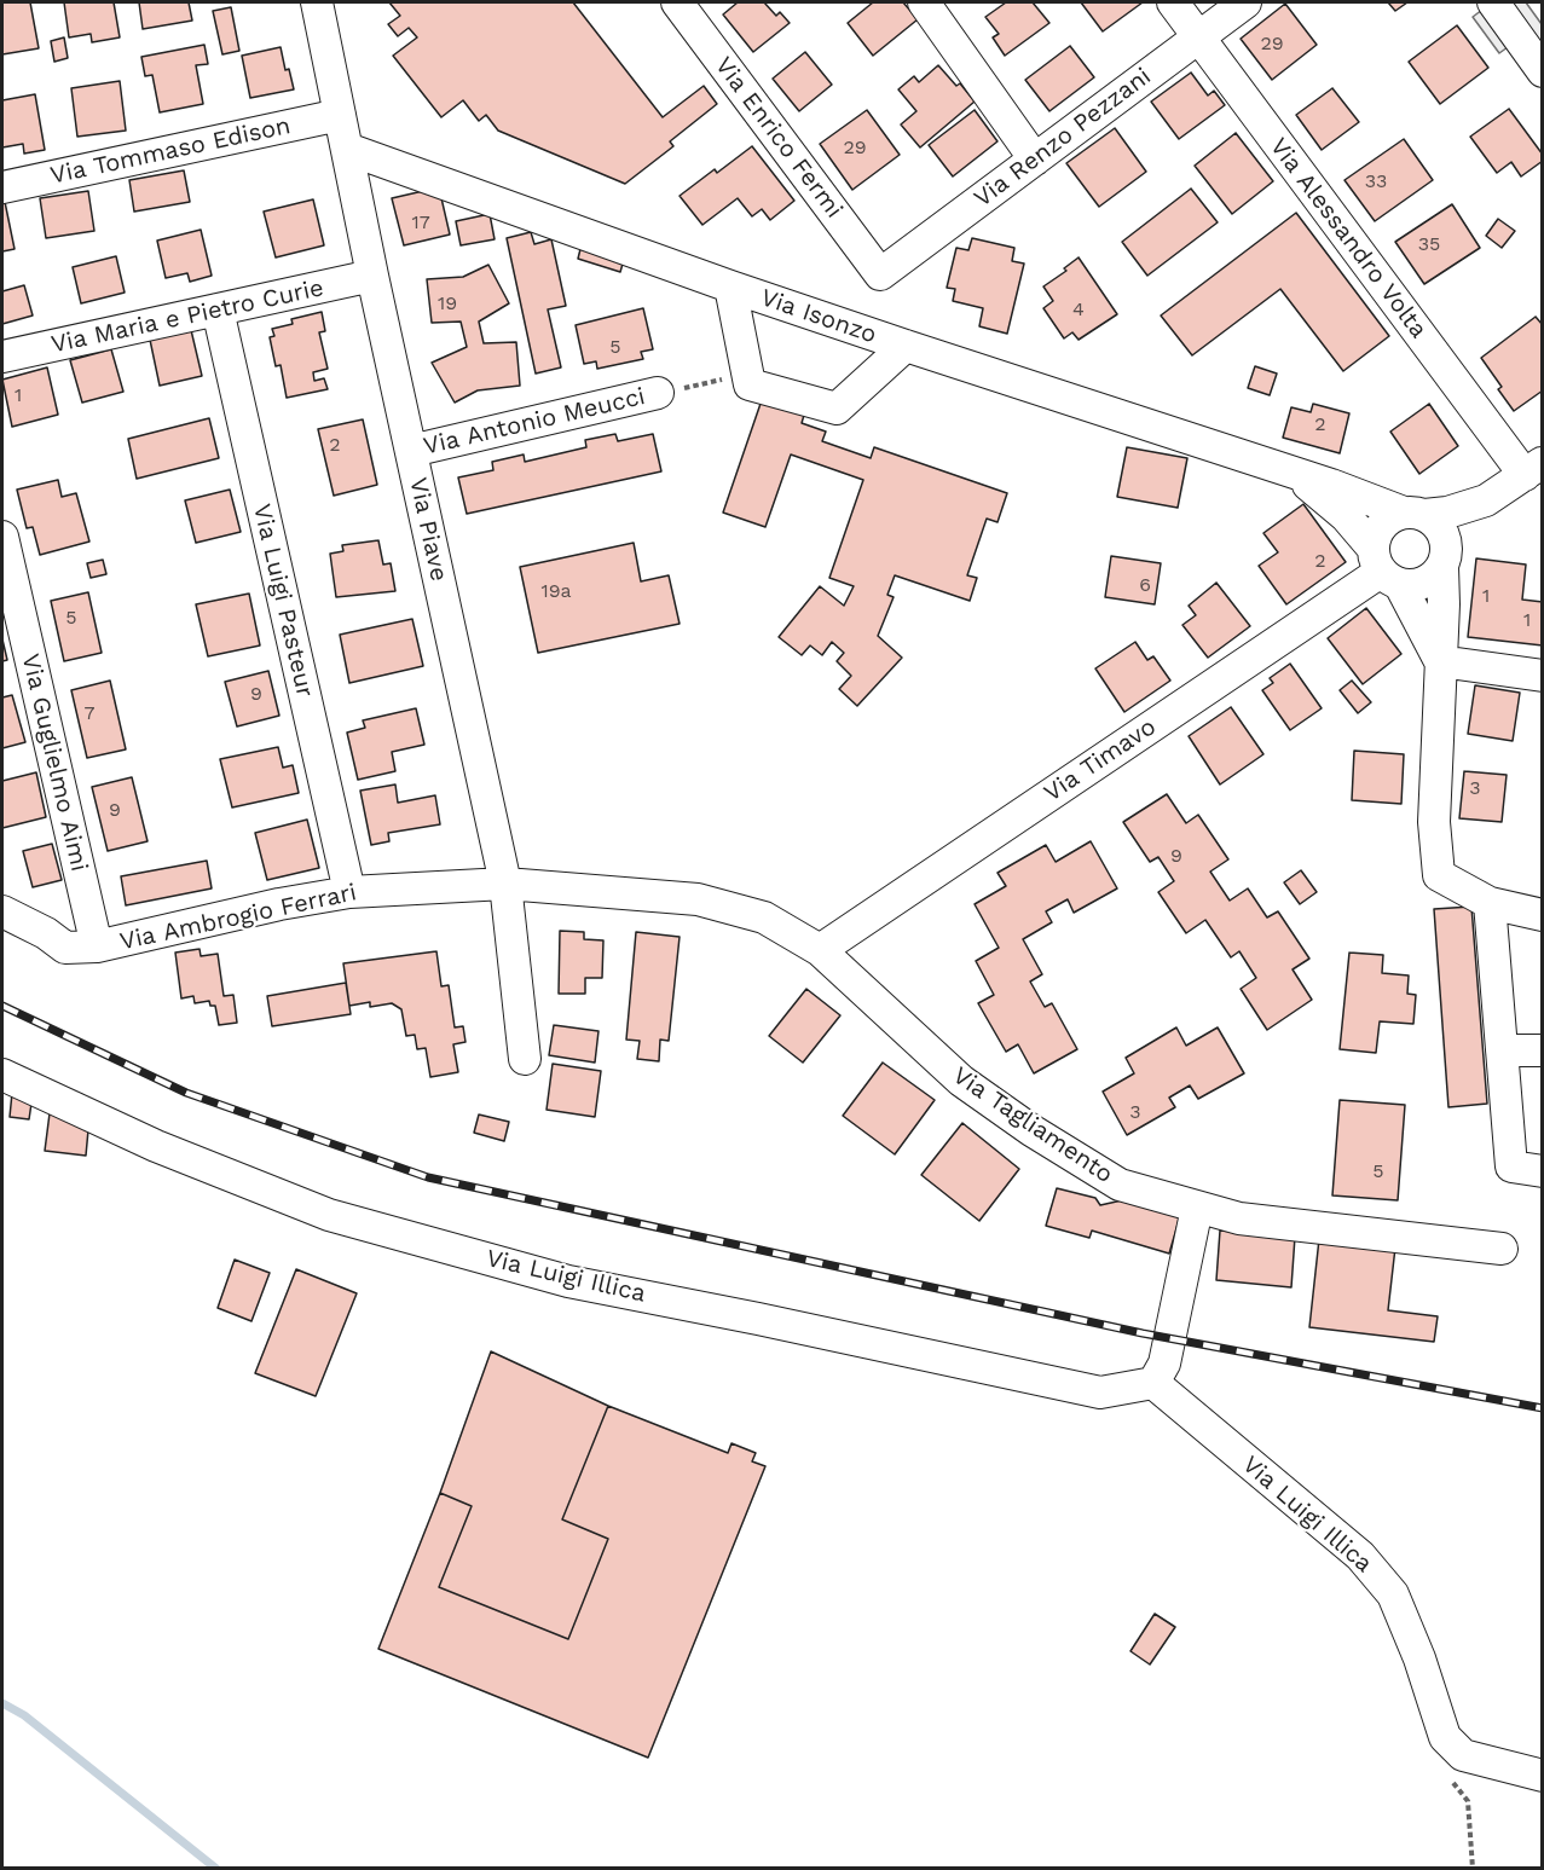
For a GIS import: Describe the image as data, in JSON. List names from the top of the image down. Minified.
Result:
{"streets":{"street":["Via Enrico Fermi","Via Renzo Pezzani","Via Tommaso Edison","Via Alessandro Volta","Via Maria e Pietro Curie","Via Isonzo","Via Antonio Meucci","Via Piave","Via Luigi Pasteur","Via Timavo","Via Guglielmo Aimi","Via Ambrogio Ferrari","Via Tagliamento","Via Luigi Illica"]},"crossings":[["Via Enrico Fermi","Via Renzo Pezzani"],["Via Renzo Pezzani","Via Alessandro Volta"],["Via Tommaso Edison","Via Piave"],["Via Maria e Pietro Curie","Via Piave"],["Via Maria e Pietro Curie","Via Luigi Pasteur"],["Via Isonzo","Via Piave"],["Via Isonzo","Via Timavo"],["Via Antonio Meucci","Via Piave"],["Via Piave","Via Ambrogio Ferrari"],["Via Luigi Pasteur","Via Ambrogio Ferrari"],["Via Timavo","Via Ambrogio Ferrari"],["Via Timavo","Via Tagliamento"],["Via Guglielmo Aimi","Via Ambrogio Ferrari"],["Via Ambrogio Ferrari","Via Tagliamento"]],"house_numbers":["29","29","33","17","35","19","4","5","1","2","2","2","6","19a","1","5","1","9","7","3","9","9","3","5"]}
